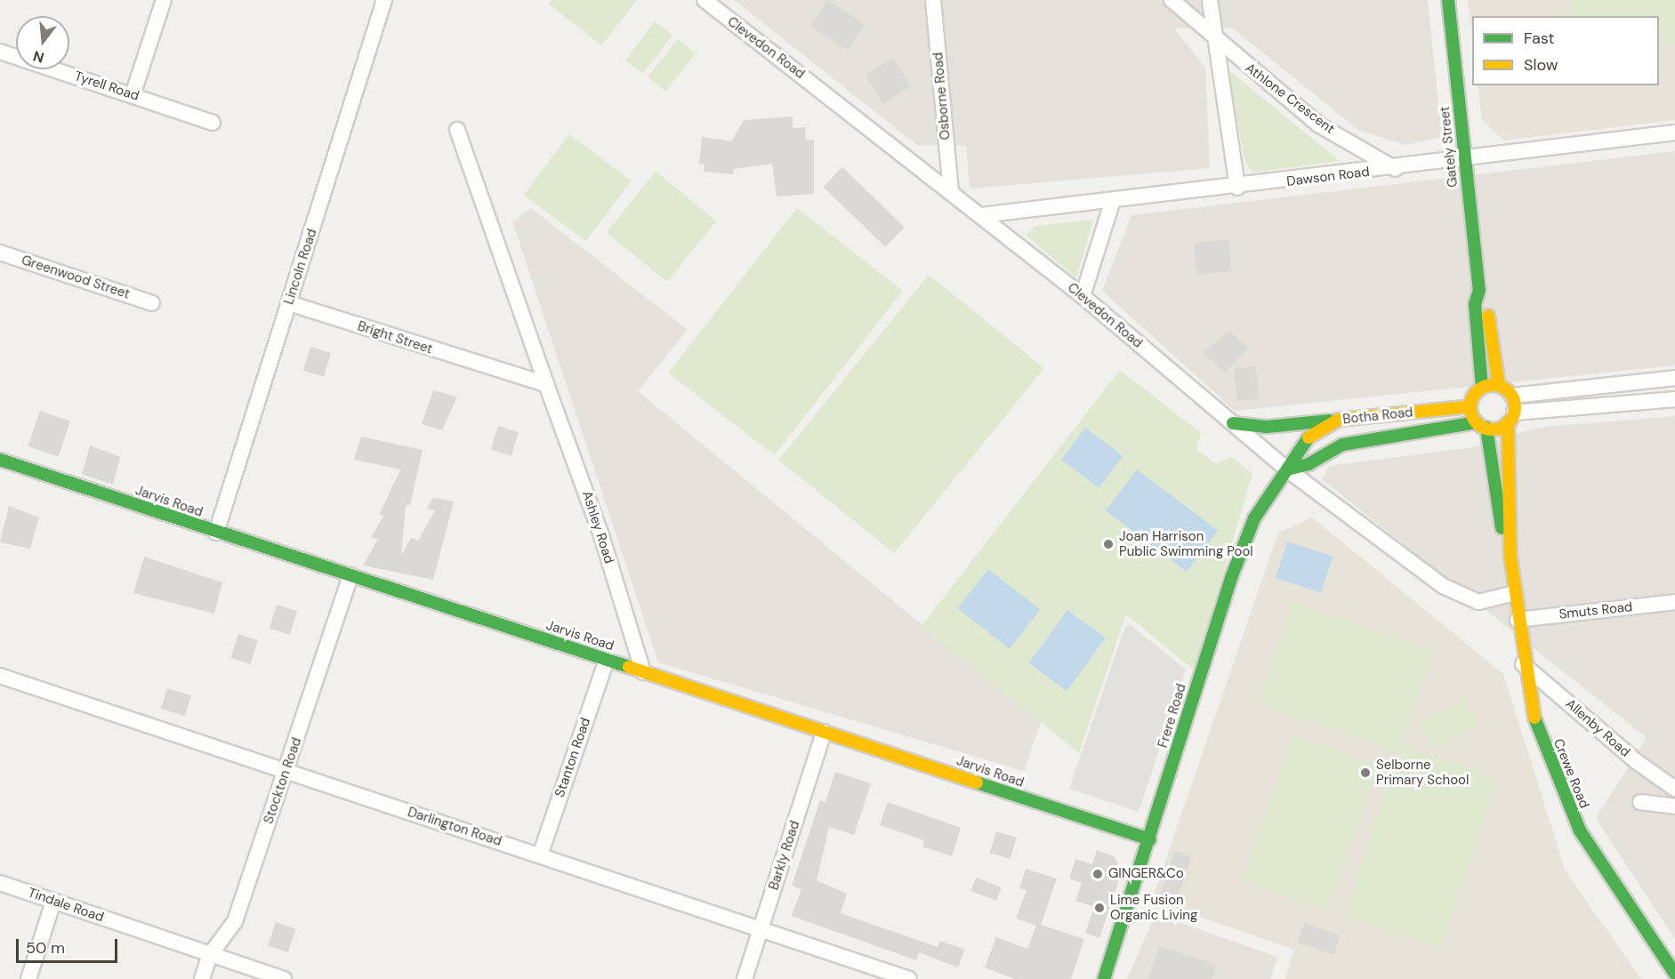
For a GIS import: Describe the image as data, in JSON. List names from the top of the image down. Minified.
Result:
{"streets":{"street":["Clevedon Road","Tyrell Road","Osborne Road","Athlone Crescent","Gately Street","Dawson Road","Lincoln Road","Greenwood Street","Bright Street","Botha Road","Jarvis Road","Ashley Road","Smuts Road","Frere Road","Allenby Road","Stanton Road","Crewe Road","Stockton Road","Darlington Road","Barkly Road","Tindale Road"]},"crossings":[["Clevedon Road","Osborne Road"],["Clevedon Road","Dawson Road"],["Clevedon Road","Botha Road"],["Clevedon Road","Frere Road"],["Clevedon Road","Crewe Road"],["Athlone Crescent","Dawson Road"],["Gately Street","Dawson Road"],["Gately Street","Botha Road"],["Gately Street","Crewe Road"],["Lincoln Road","Bright Street"],["Lincoln Road","Jarvis Road"],["Bright Street","Ashley Road"],["Botha Road","Frere Road"],["Botha Road","Crewe Road"],["Jarvis Road","Ashley Road"],["Jarvis Road","Frere Road"],["Jarvis Road","Stanton Road"],["Jarvis Road","Stockton Road"],["Jarvis Road","Barkly Road"],["Smuts Road","Crewe Road"],["Allenby Road","Crewe Road"],["Stanton Road","Darlington Road"],["Stockton Road","Darlington Road"],["Stockton Road","Tindale Road"],["Darlington Road","Barkly Road"]],"places":["Joan Harrison Public Swimming Pool","Selborne Primary School","GINGER&Co","Lime Fusion Organic Living"],"legend":["Fast","Slow"],"scale_bar":"50 m","north":"bottom"}
